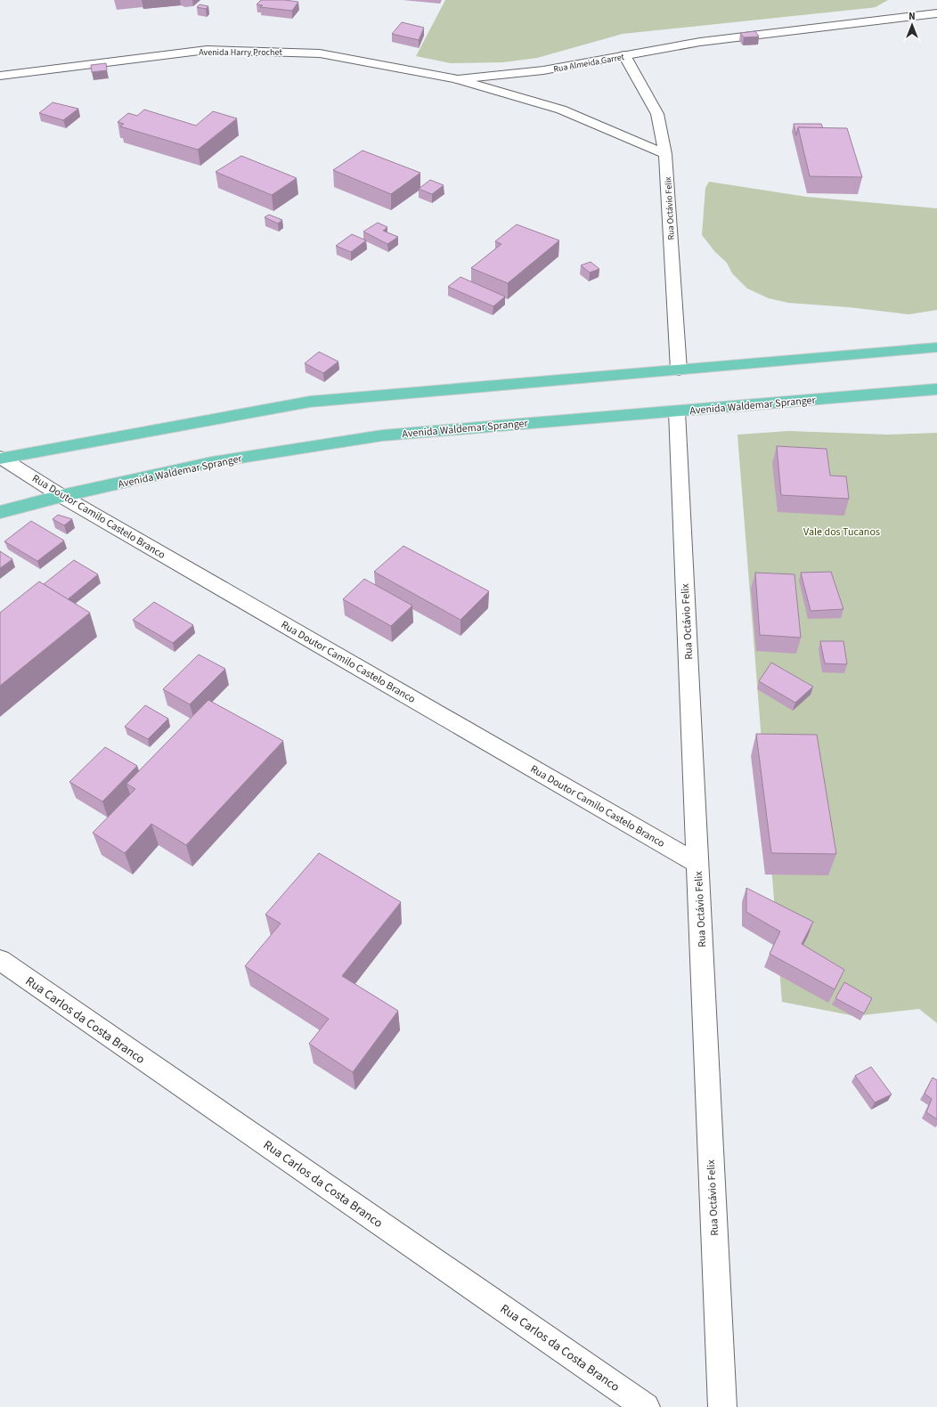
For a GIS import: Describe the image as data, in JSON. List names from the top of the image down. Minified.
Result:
{"streets":{"main road":["Avenida Waldemar Spranger"],"street":["Avenida Harry Prochet","Rua Almeida Garret","Rua Octávio Felix","Rua Doutor Camilo Castelo Branco","Rua Carlos da Costa Branco"]},"crossings":[["Avenida Harry Prochet","Rua Almeida Garret"],["Rua Almeida Garret","Rua Octávio Felix"],["Rua Octávio Felix","Avenida Waldemar Spranger"],["Rua Octávio Felix","Rua Doutor Camilo Castelo Branco"],["Avenida Waldemar Spranger","Rua Doutor Camilo Castelo Branco"]],"parks":["Vale dos Tucanos"],"north":"top"}
